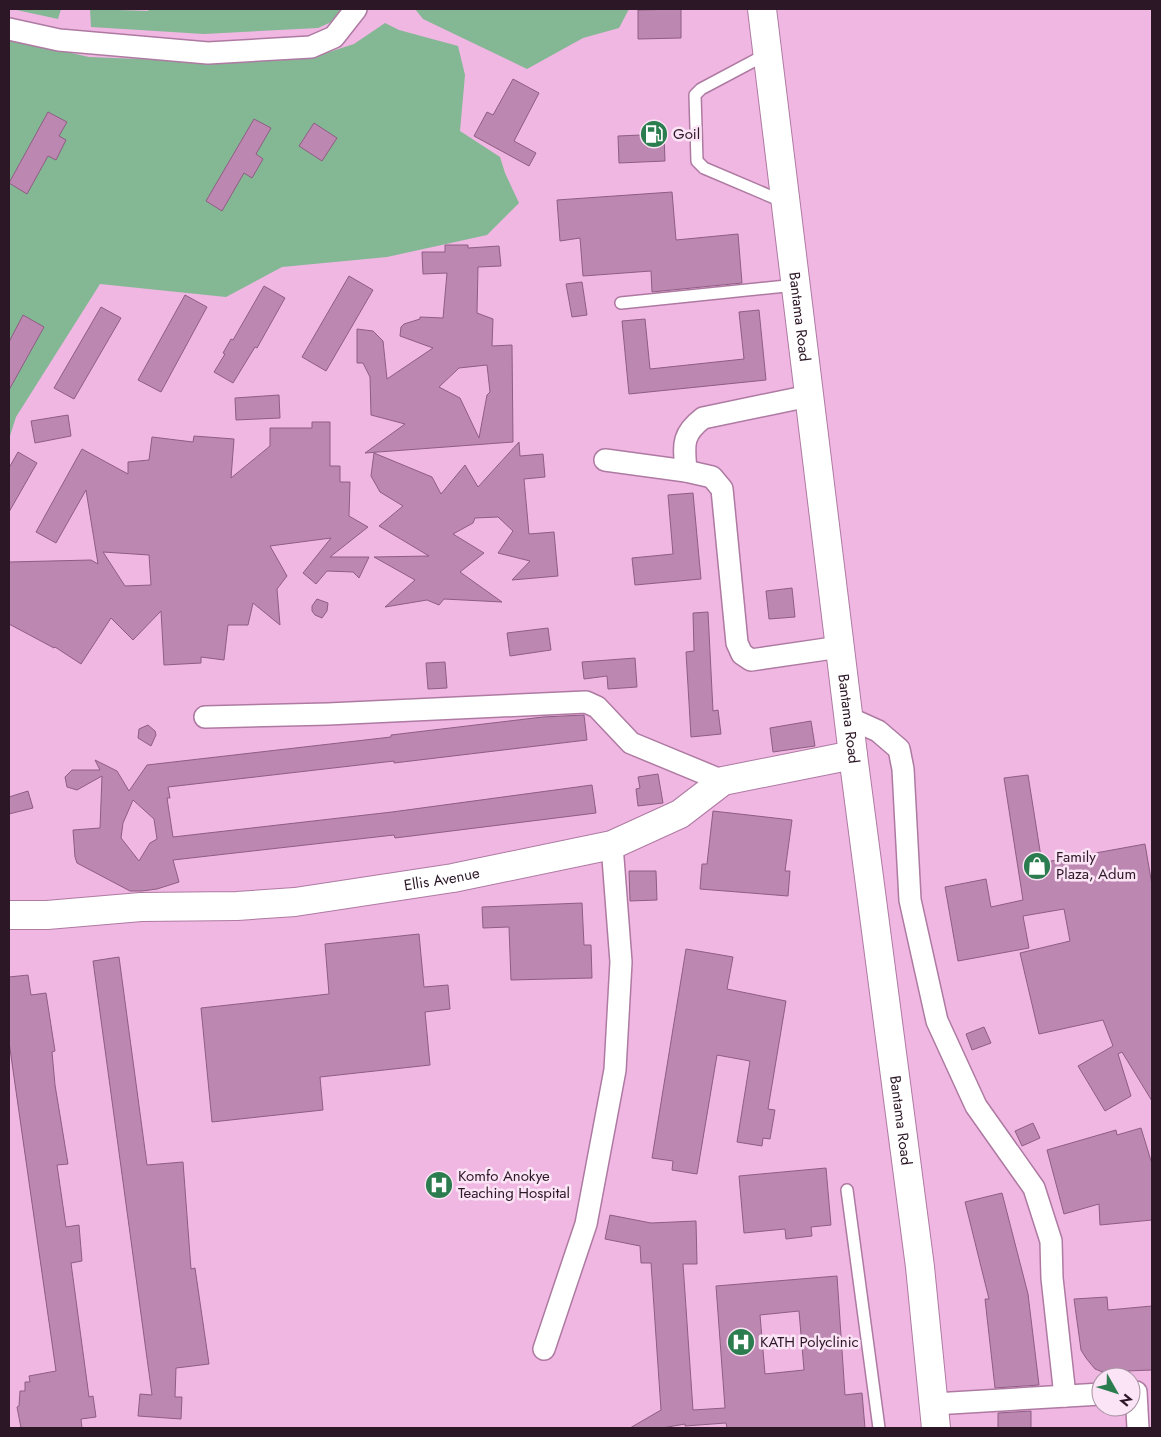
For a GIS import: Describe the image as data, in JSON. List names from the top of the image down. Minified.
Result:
{"streets":{"main road":["Bantama Road","Ellis Avenue"]},"crossings":[["Bantama Road","Ellis Avenue"]],"places":{"fuel station":["Goil"],"shop":["Family Plaza, Adum"],"hospital":["Komfo Anokye Teaching Hospital","KATH Polyclinic"]},"north":"bottom right"}
